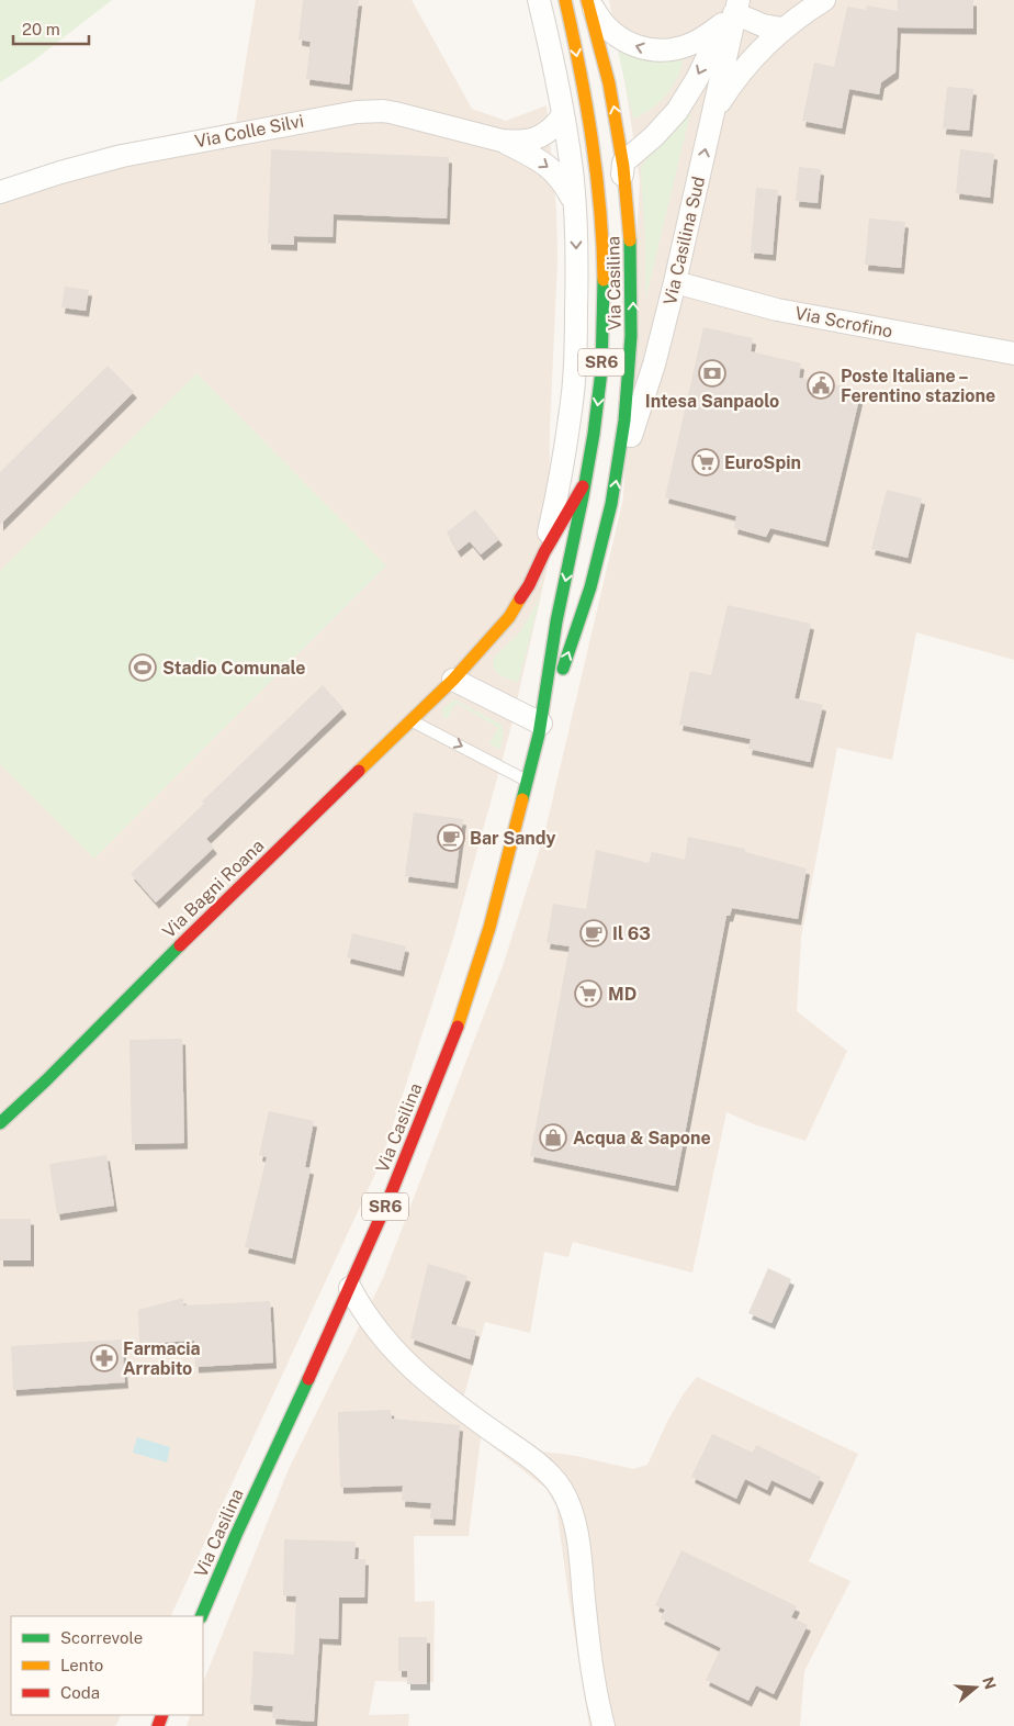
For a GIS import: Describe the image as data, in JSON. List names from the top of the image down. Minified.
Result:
{"streets":{"main road":["Via Casilina","SR6","Via Bagni Roana"],"street":["Via Colle Silvi","Via Casilina Sud","Via Scrofino"]},"crossings":[["Via Casilina Sud","Via Casilina"],["Via Casilina Sud","Via Scrofino"],["Via Casilina","Via Bagni Roana"]],"places":{"bank":["Intesa Sanpaolo"],"public building":["Poste Italiane – Ferentino stazione"],"supermarket":["EuroSpin","MD"],"sports":["Stadio Comunale"],"cafe":["Bar Sandy","Il 63"],"shop":["Acqua & Sapone"],"pharmacy":["Farmacia Arrabito"]},"legend":["Scorrevole","Lento","Coda"],"scale_bar":"20 m","north":"right"}
